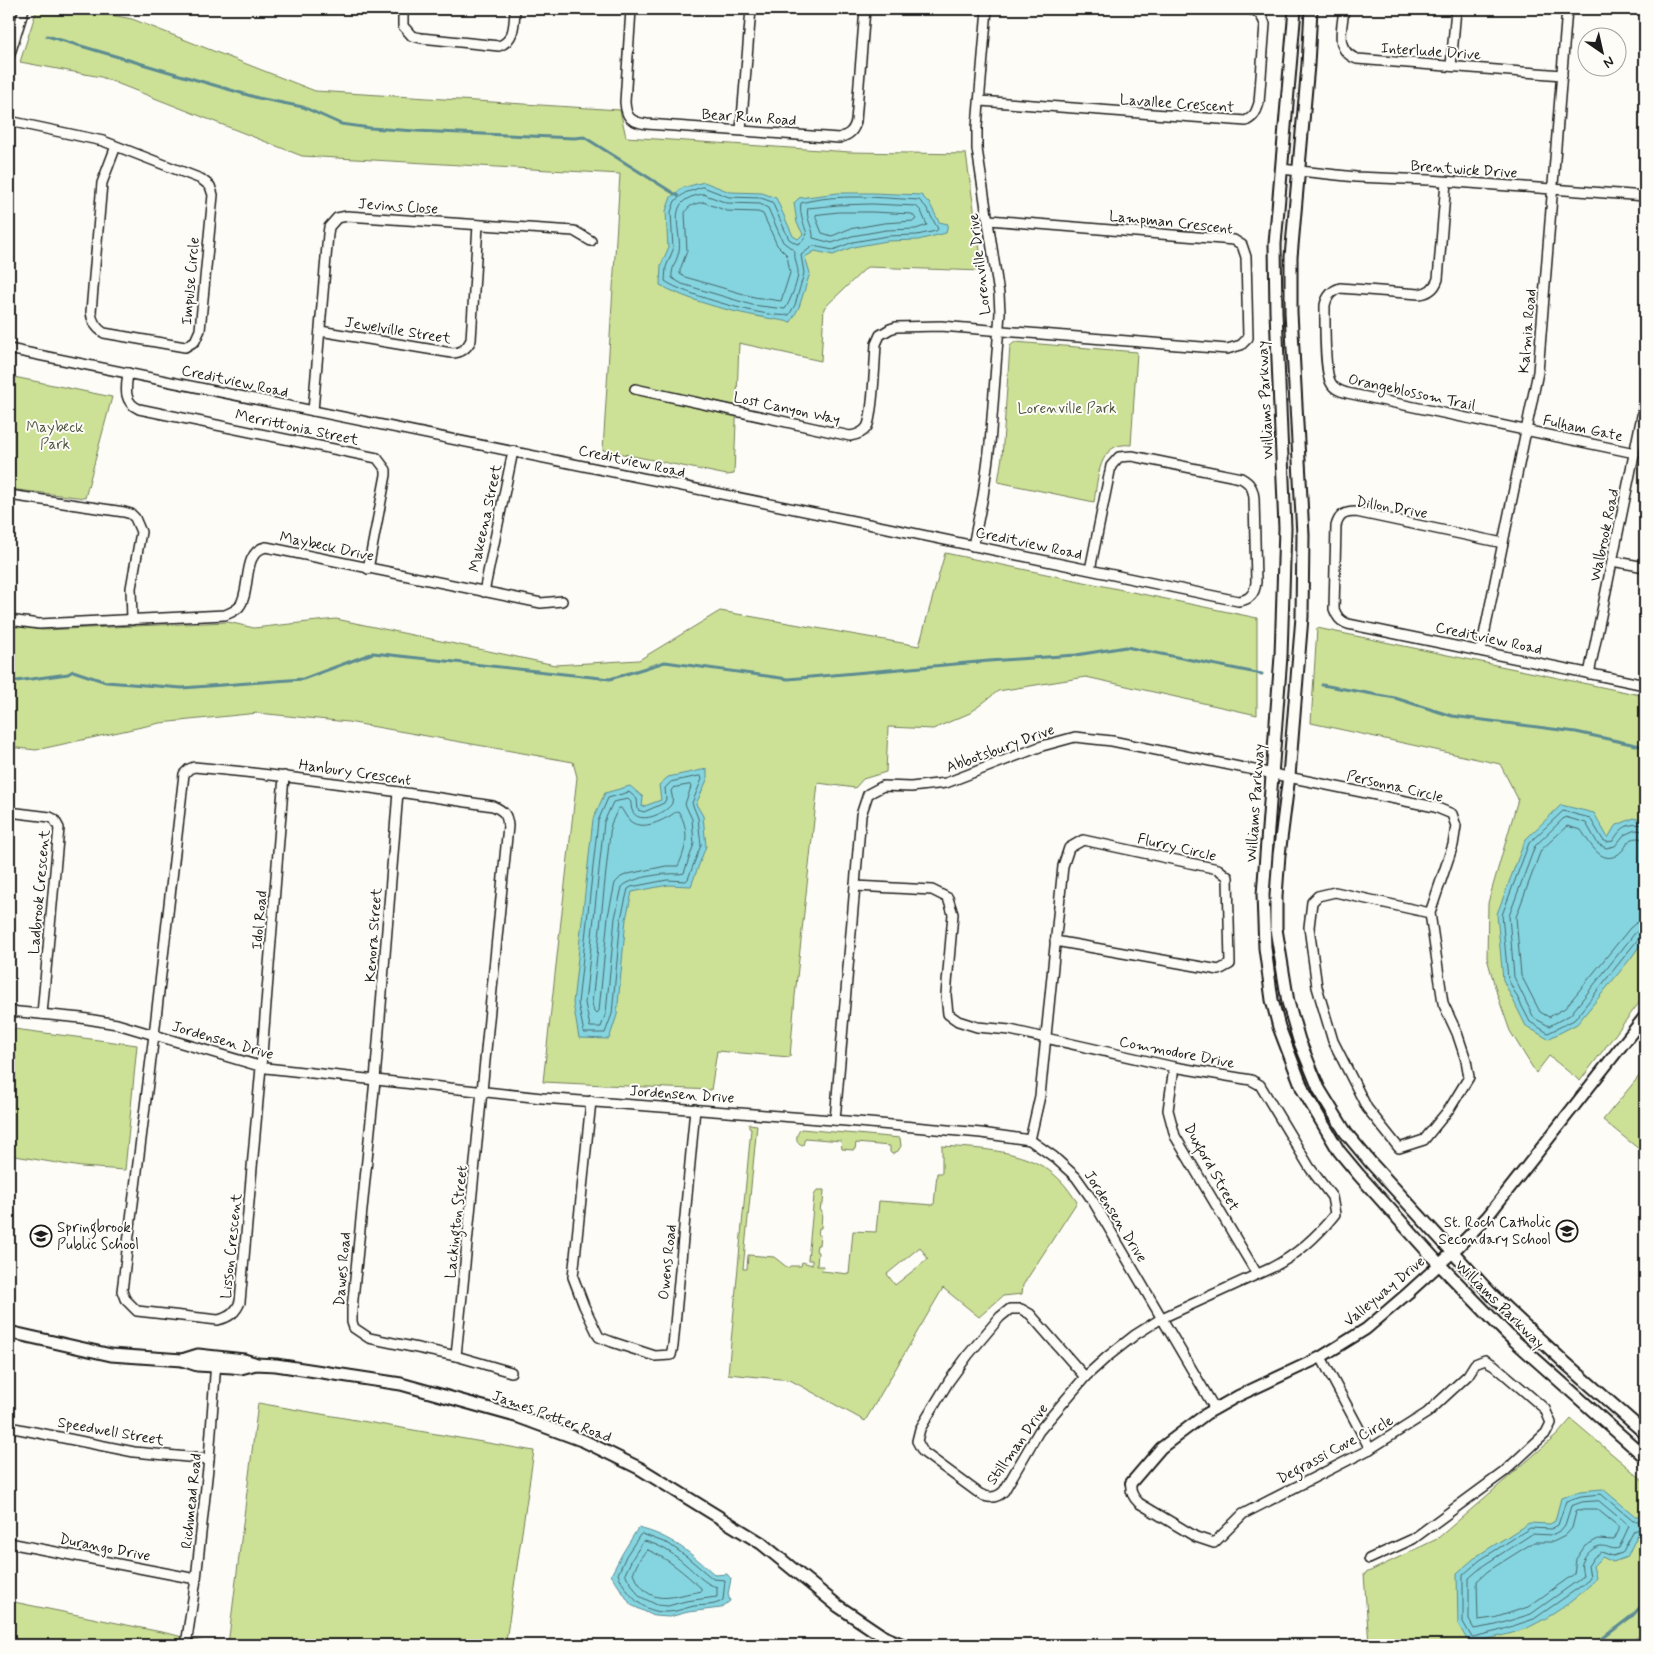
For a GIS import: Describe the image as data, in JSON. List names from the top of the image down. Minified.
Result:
{"streets":{"main road":["Williams Parkway","James Potter Road"],"street":["Interlude Drive","Lavallee Crescent","Bear Run Road","Brentwick Drive","Jevins Close","Lampman Crescent","Lorenville Drive","Impulse Circle","Jewelville Street","Kalmia Road","Creditview Road","Orangeblossom Trail","Lost Canyon Way","Merrittonia Street","Fulham Gate","Dillon Drive","Makeena Street","Walbrook Road","Maybeck Drive","Abbotsbury Drive","Hanbury Crescent","Personna Circle","Flurry Circle","Ladbrook Crescent","Idol Road","Kenora Street","Jordensen Drive","Commodore Drive","Duxford Street","Lackington Street","Lisson Crescent","Owens Road","Dawes Road","Valleyway Drive","Speedwell Street","Stillman Drive","Degrassi Cove Circle","Richmead Road","Durango Drive"]},"crossings":[["Interlude Drive","Kalmia Road"],["Lavallee Crescent","Lorenville Drive"],["Brentwick Drive","Kalmia Road"],["Brentwick Drive","Orangeblossom Trail"],["Brentwick Drive","Williams Parkway"],["Jevins Close","Jewelville Street"],["Jevins Close","Creditview Road"],["Lampman Crescent","Lorenville Drive"],["Lampman Crescent","Lost Canyon Way"],["Lorenville Drive","Creditview Road"],["Lorenville Drive","Lost Canyon Way"],["Kalmia Road","Creditview Road"],["Kalmia Road","Orangeblossom Trail"],["Kalmia Road","Fulham Gate"],["Kalmia Road","Dillon Drive"],["Creditview Road","Merrittonia Street"],["Creditview Road","Dillon Drive"],["Creditview Road","Makeena Street"],["Creditview Road","Walbrook Road"],["Orangeblossom Trail","Fulham Gate"],["Williams Parkway","Abbotsbury Drive"],["Williams Parkway","Personna Circle"],["Williams Parkway","Valleyway Drive"],["Merrittonia Street","Maybeck Drive"],["Fulham Gate","Walbrook Road"],["Makeena Street","Maybeck Drive"],["Abbotsbury Drive","Personna Circle"],["Abbotsbury Drive","Jordensen Drive"],["Abbotsbury Drive","Commodore Drive"],["Hanbury Crescent","Idol Road"],["Hanbury Crescent","Kenora Street"],["Hanbury Crescent","Jordensen Drive"],["Hanbury Crescent","Lackington Street"],["Hanbury Crescent","Lisson Crescent"],["Flurry Circle","Jordensen Drive"],["Flurry Circle","Commodore Drive"],["Ladbrook Crescent","Jordensen Drive"],["Idol Road","Jordensen Drive"],["Idol Road","Lisson Crescent"],["Kenora Street","Jordensen Drive"],["Kenora Street","Dawes Road"],["Jordensen Drive","Commodore Drive"],["Jordensen Drive","Lackington Street"],["Jordensen Drive","Lisson Crescent"],["Jordensen Drive","Owens Road"],["Jordensen Drive","Dawes Road"],["Jordensen Drive","Valleyway Drive"],["Jordensen Drive","Stillman Drive"],["Commodore Drive","Duxford Street"],["Commodore Drive","Stillman Drive"],["Lackington Street","Dawes Road"],["Valleyway Drive","Degrassi Cove Circle"],["James Potter Road","Richmead Road"],["Speedwell Street","Richmead Road"],["Richmead Road","Durango Drive"]],"parks":["Lorenville Park","Maybeck Park"],"places":{"school or university":["St. Roch Catholic Secondary School","Springbrook Public School"]},"north":"bottom right"}
